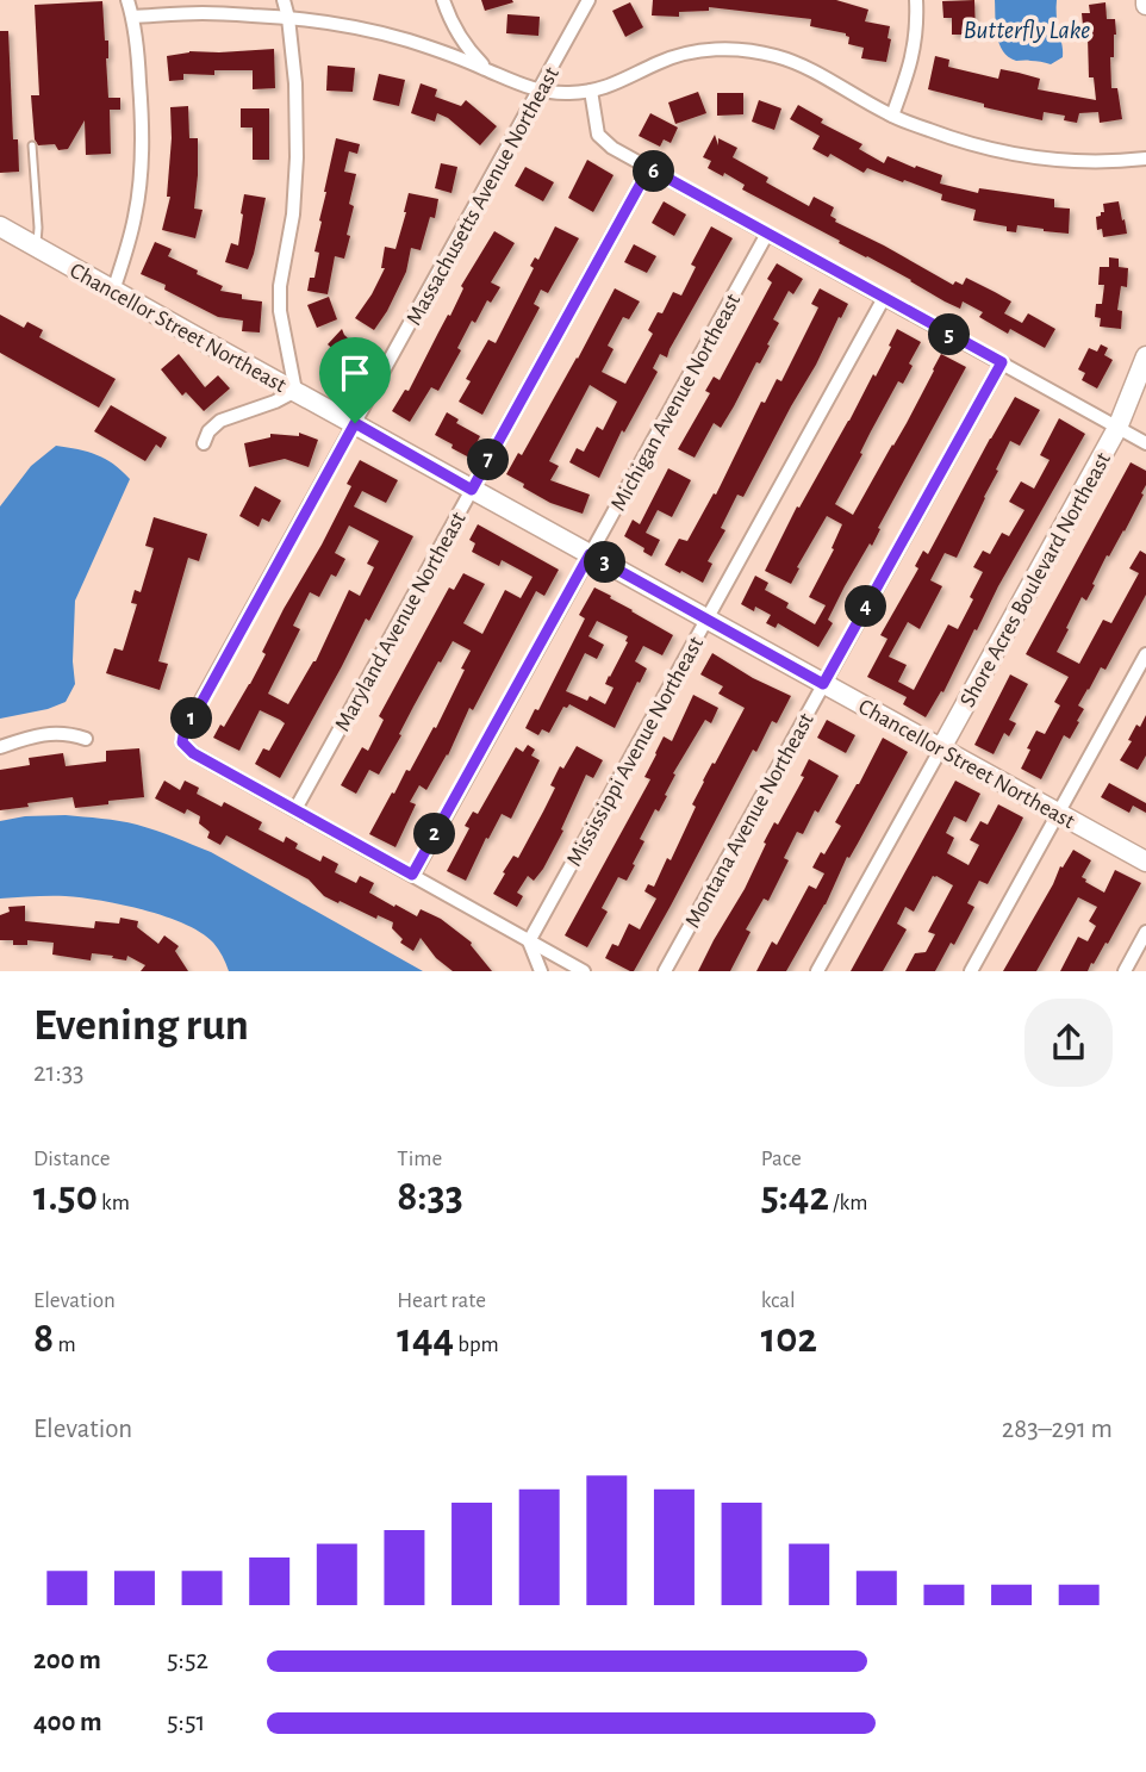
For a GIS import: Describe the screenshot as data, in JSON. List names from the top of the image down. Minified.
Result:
{"streets":{"street":["Massachusetts Avenue Northeast","Chancellor Street Northeast","Michigan Avenue Northeast","Shore Acres Boulevard Northeast","Maryland Avenue Northeast","Mississippi Avenue Northeast","Montana Avenue Northeast"]},"crossings":[["Massachusetts Avenue Northeast","Chancellor Street Northeast"],["Massachusetts Avenue Northeast","Maryland Avenue Northeast"],["Chancellor Street Northeast","Michigan Avenue Northeast"],["Chancellor Street Northeast","Shore Acres Boulevard Northeast"],["Chancellor Street Northeast","Maryland Avenue Northeast"],["Chancellor Street Northeast","Mississippi Avenue Northeast"],["Chancellor Street Northeast","Montana Avenue Northeast"]],"water":["Butterfly Lake"],"page":{"pins":["6","5","7","3","4","1","2"],"heading":["Evening run","21:33"],"stats":[["Distance","1.50 km"],["Time","8:33"],["Pace","5:42 /km"],["Elevation","8 m"],["Heart rate","144 bpm"],["kcal","102"]],"chart":["Elevation","283–291 m"],"list":[{"name":"200 m","note":"5:52"},{"name":"400 m","note":"5:51"}]}}
